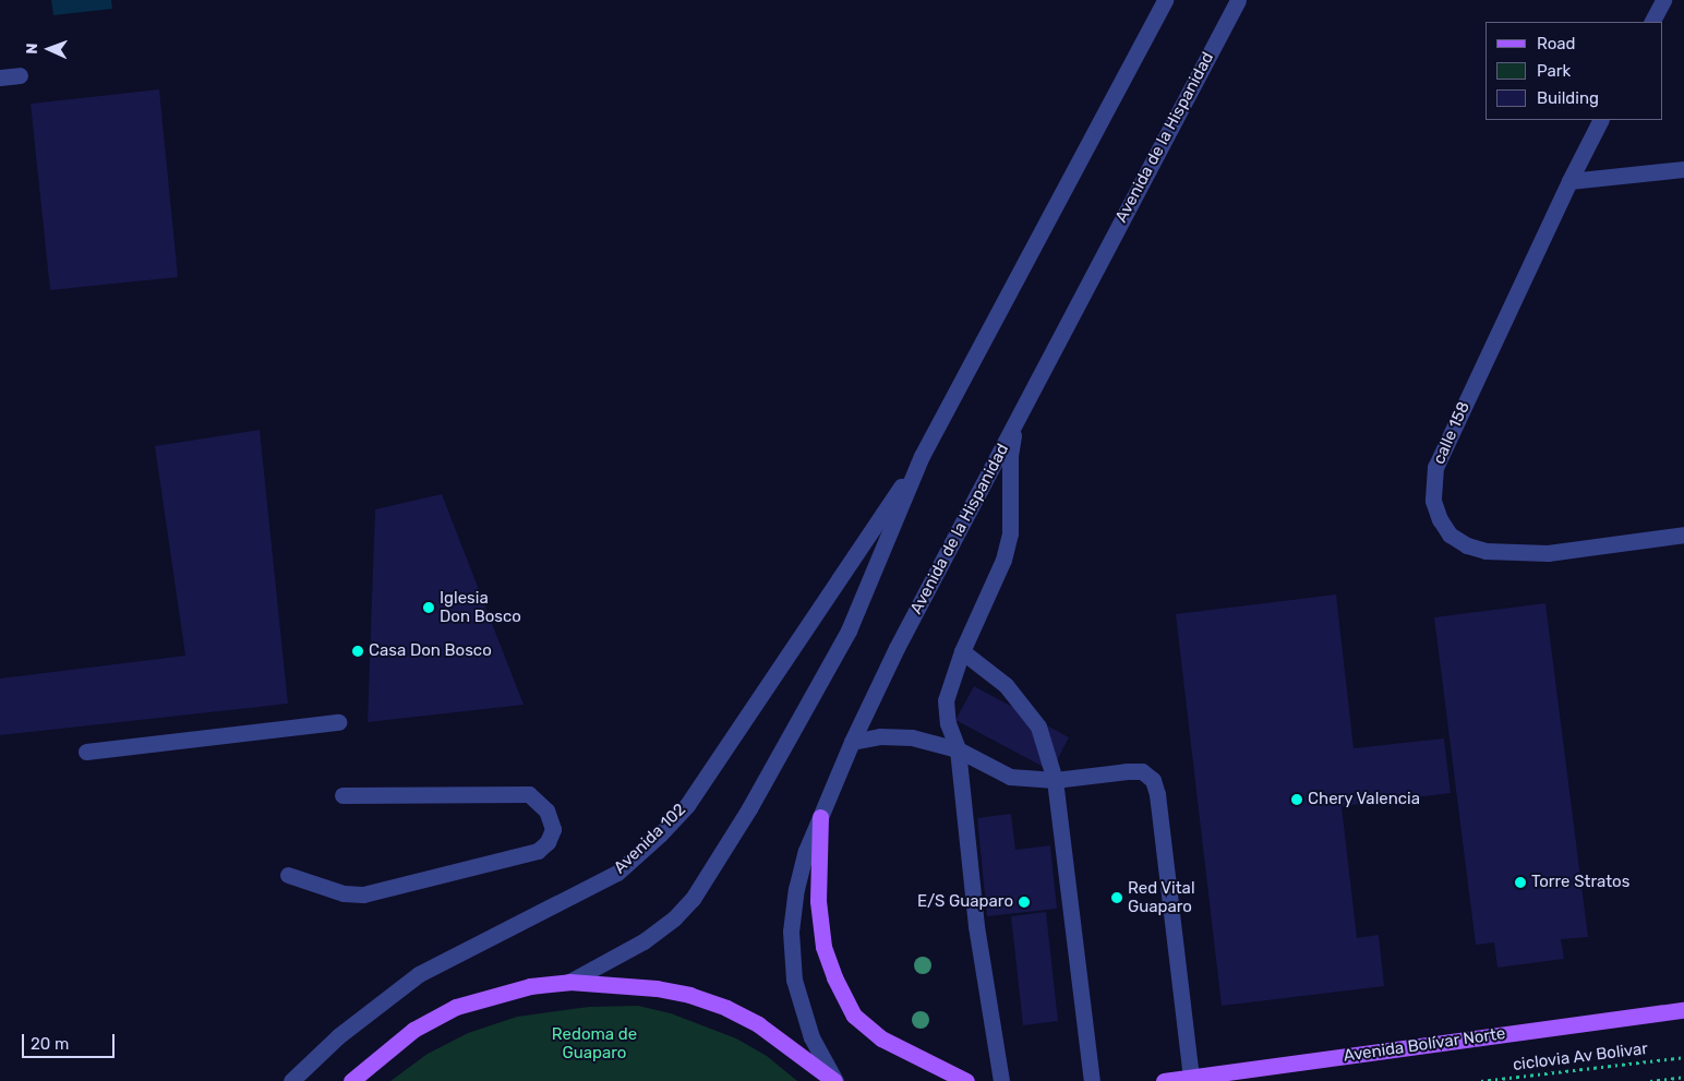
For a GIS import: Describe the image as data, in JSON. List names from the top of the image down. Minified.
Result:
{"streets":{"main road":["Avenida Bolívar Norte"],"street":["Avenida de la Hispanidad","calle 158","Avenida 102"],"path":["ciclovia Av Bolivar"]},"parks":["Redoma de Guaparo"],"places":["Iglesia Don Bosco","Casa Don Bosco","Chery Valencia","Torre Stratos","Red Vital Guaparo","E/S Guaparo"],"legend":["Road","Park","Building"],"scale_bar":"20 m","north":"left"}
